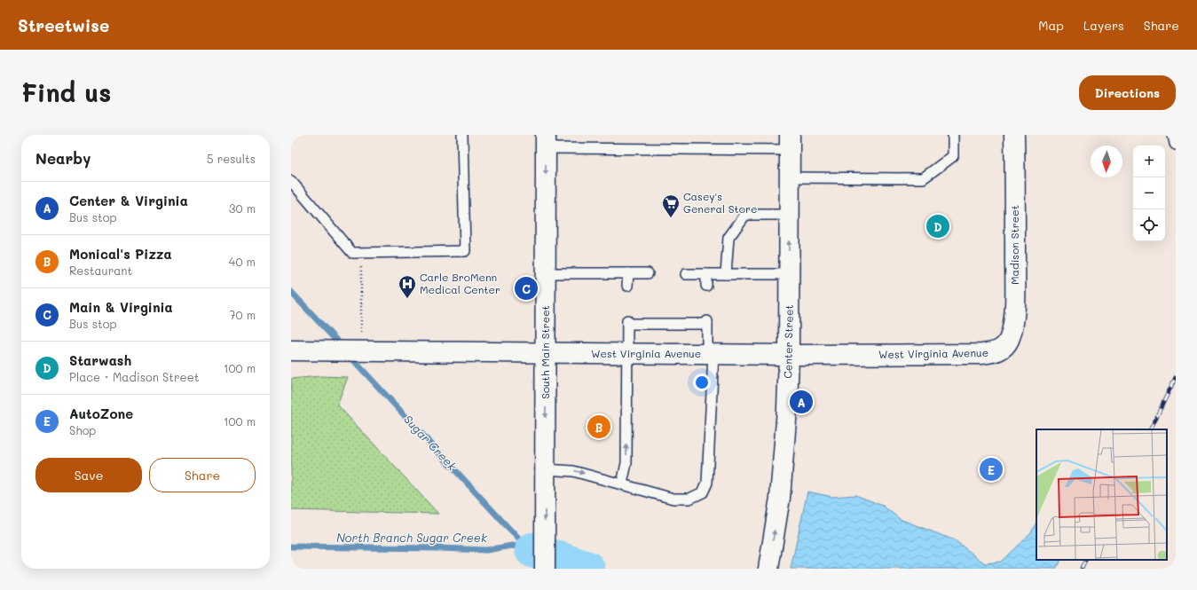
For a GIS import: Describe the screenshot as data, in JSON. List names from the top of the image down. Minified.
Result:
{"streets":{"street":["Madison Street","Center Street","South Main Street","West Virginia Avenue"]},"crossings":[["Madison Street","West Virginia Avenue"],["Center Street","West Virginia Avenue"],["South Main Street","West Virginia Avenue"]],"one_way":["Center Street","South Main Street"],"water":["Sugar Creek","North Branch Sugar Creek"],"places":{"supermarket":["Casey's General Store"],"hospital":["Carle BroMenn Medical Center"]},"north":"bottom","page":{"header":"Streetwise","nav":["Map","Layers","Share"],"buttons":["Directions",["Save","Share"]],"title":"Find us","heading":["Nearby","5 results"],"map_buttons":["+","−"],"list":[{"mark":"A","name":"Center & Virginia","note":"Bus stop","value":"30 m"},{"mark":"B","name":"Monical's Pizza","note":"Restaurant","value":"40 m"},{"mark":"C","name":"Main & Virginia","note":"Bus stop","value":"70 m"},{"mark":"D","name":"Starwash","note":"Place · Madison Street","value":"100 m"},{"mark":"E","name":"AutoZone","note":"Shop","value":"100 m"}],"pins":["D","C","A","B","E"]}}
